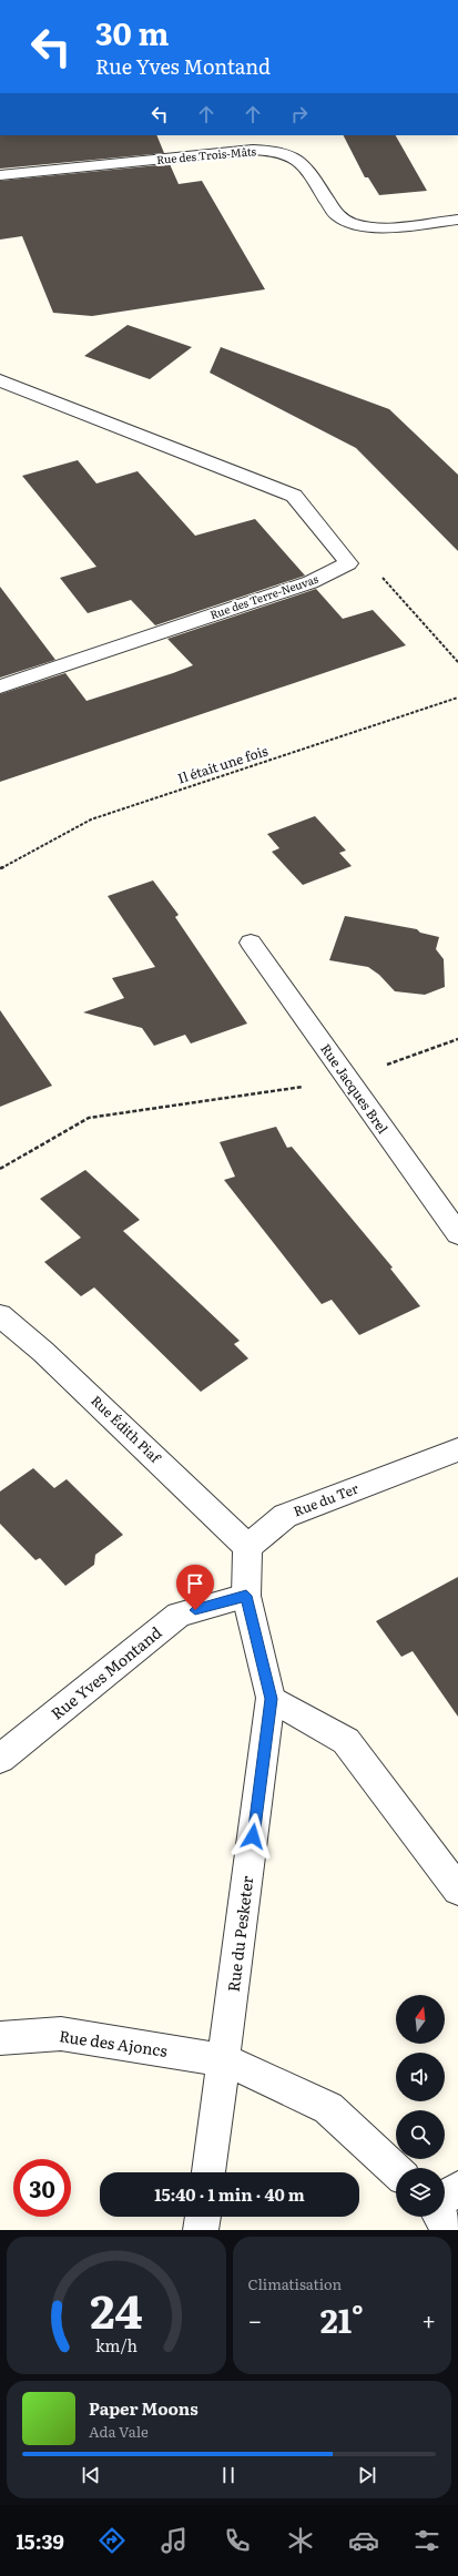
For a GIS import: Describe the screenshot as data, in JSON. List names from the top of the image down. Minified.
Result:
{"streets":{"street":["Rue des Trois-Mâts","Rue des Terre-Neuvas","Rue Jacques Brel","Rue Édith Piaf","Rue du Ter","Rue Yves Montand","Rue du Pesketer","Rue des Ajoncs"],"path":["Il était une fois"]},"crossings":[["Rue Édith Piaf","Rue du Ter"],["Rue Yves Montand","Rue du Pesketer"],["Rue du Pesketer","Rue des Ajoncs"]],"north":"top","page":{"turn":["30 m","Rue Yves Montand"],"limit":"30","trip":"15:40 · 1 min · 40 m","tile":"Climatisation","heat":["−","21°","+"],"song":["Paper Moons","Ada Vale"],"tabs":"15:39","gauge":["24","km/h"]}}
